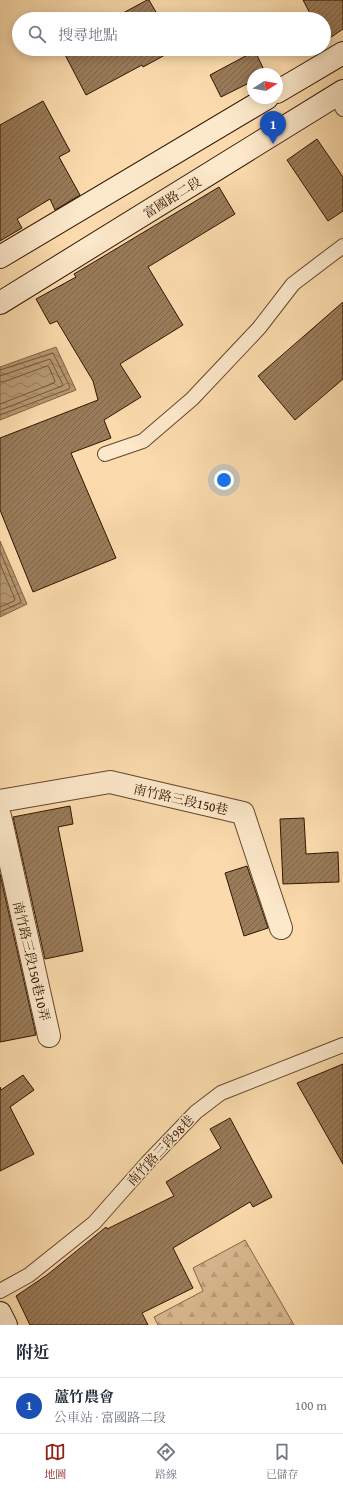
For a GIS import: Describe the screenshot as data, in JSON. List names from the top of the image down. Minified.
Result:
{"streets":{"street":["富國路二段","南竹路三段150巷","南竹路三段150巷10弄"],"lane":["南竹路三段98巷"]},"north":"right","page":{"search":"搜尋地點","pins":"1","heading":"附近","list":[{"mark":"1","name":"蘆竹農會","note":"公車站 · 富國路二段","value":"100 m"}],"nav":["地圖","路線","已儲存"]}}
